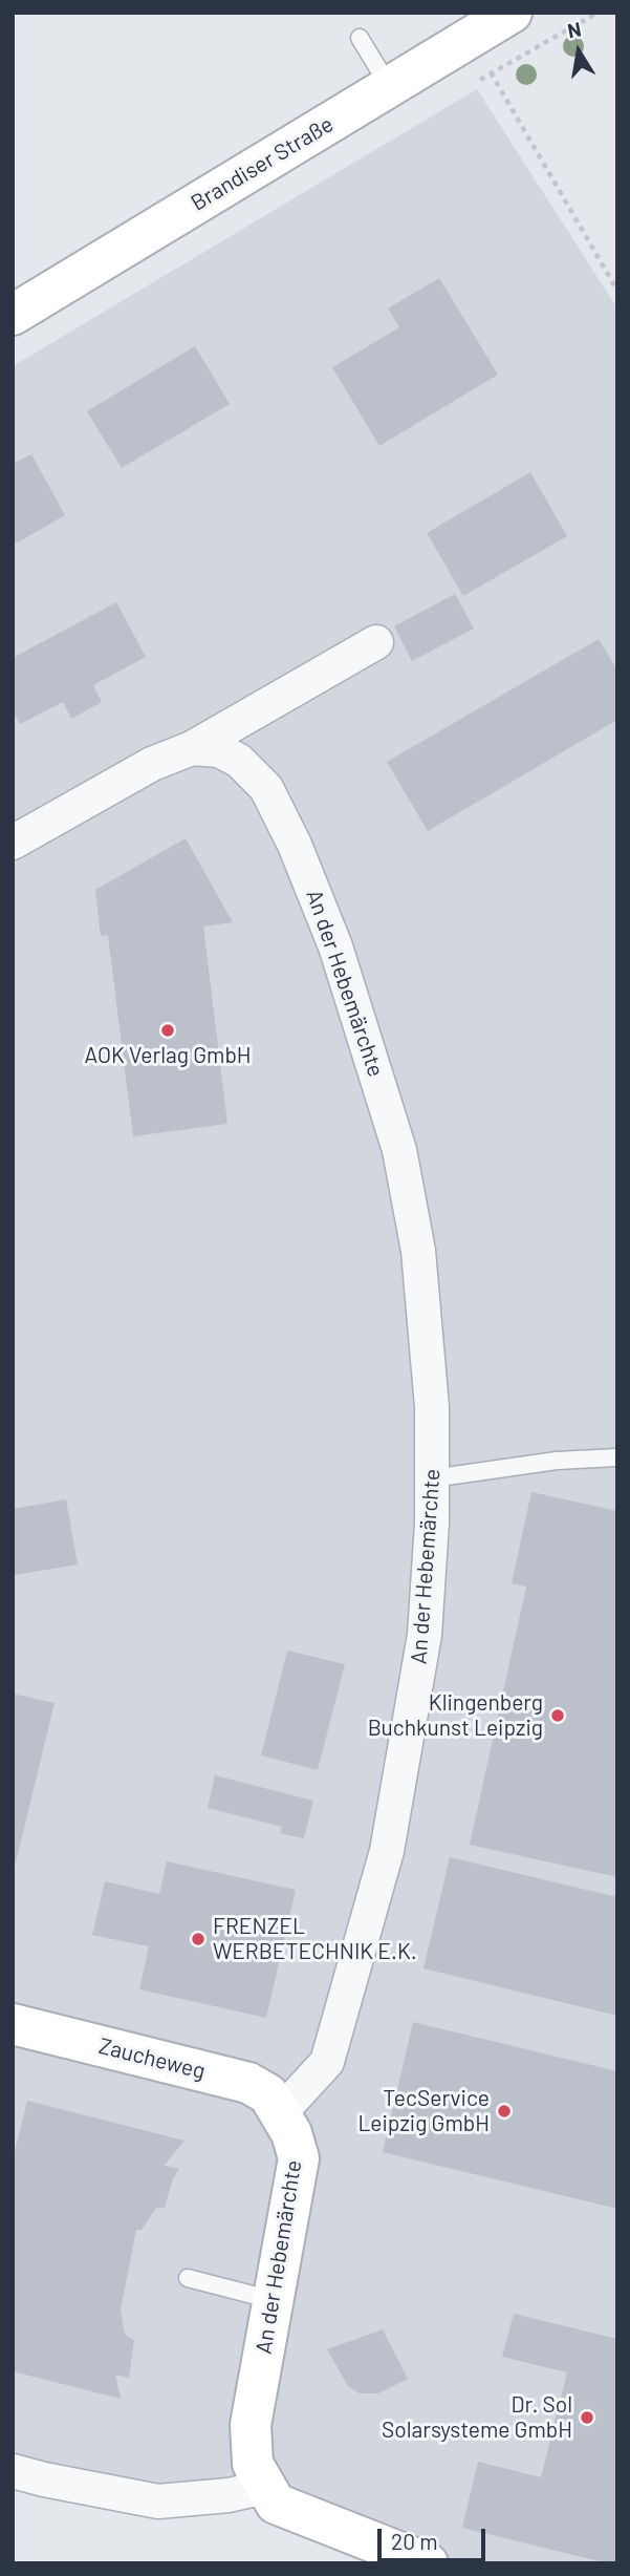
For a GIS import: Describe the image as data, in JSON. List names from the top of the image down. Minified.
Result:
{"streets":{"street":["Brandiser Straße","An der Hebemärchte","Zaucheweg"]},"crossings":[["An der Hebemärchte","Zaucheweg"]],"places":["AOK Verlag GmbH","Klingenberg Buchkunst Leipzig","FRENZEL WERBETECHNIK E.K.","TecService Leipzig GmbH","Dr. Sol Solarsysteme GmbH"],"scale_bar":"20 m","north":"top"}
